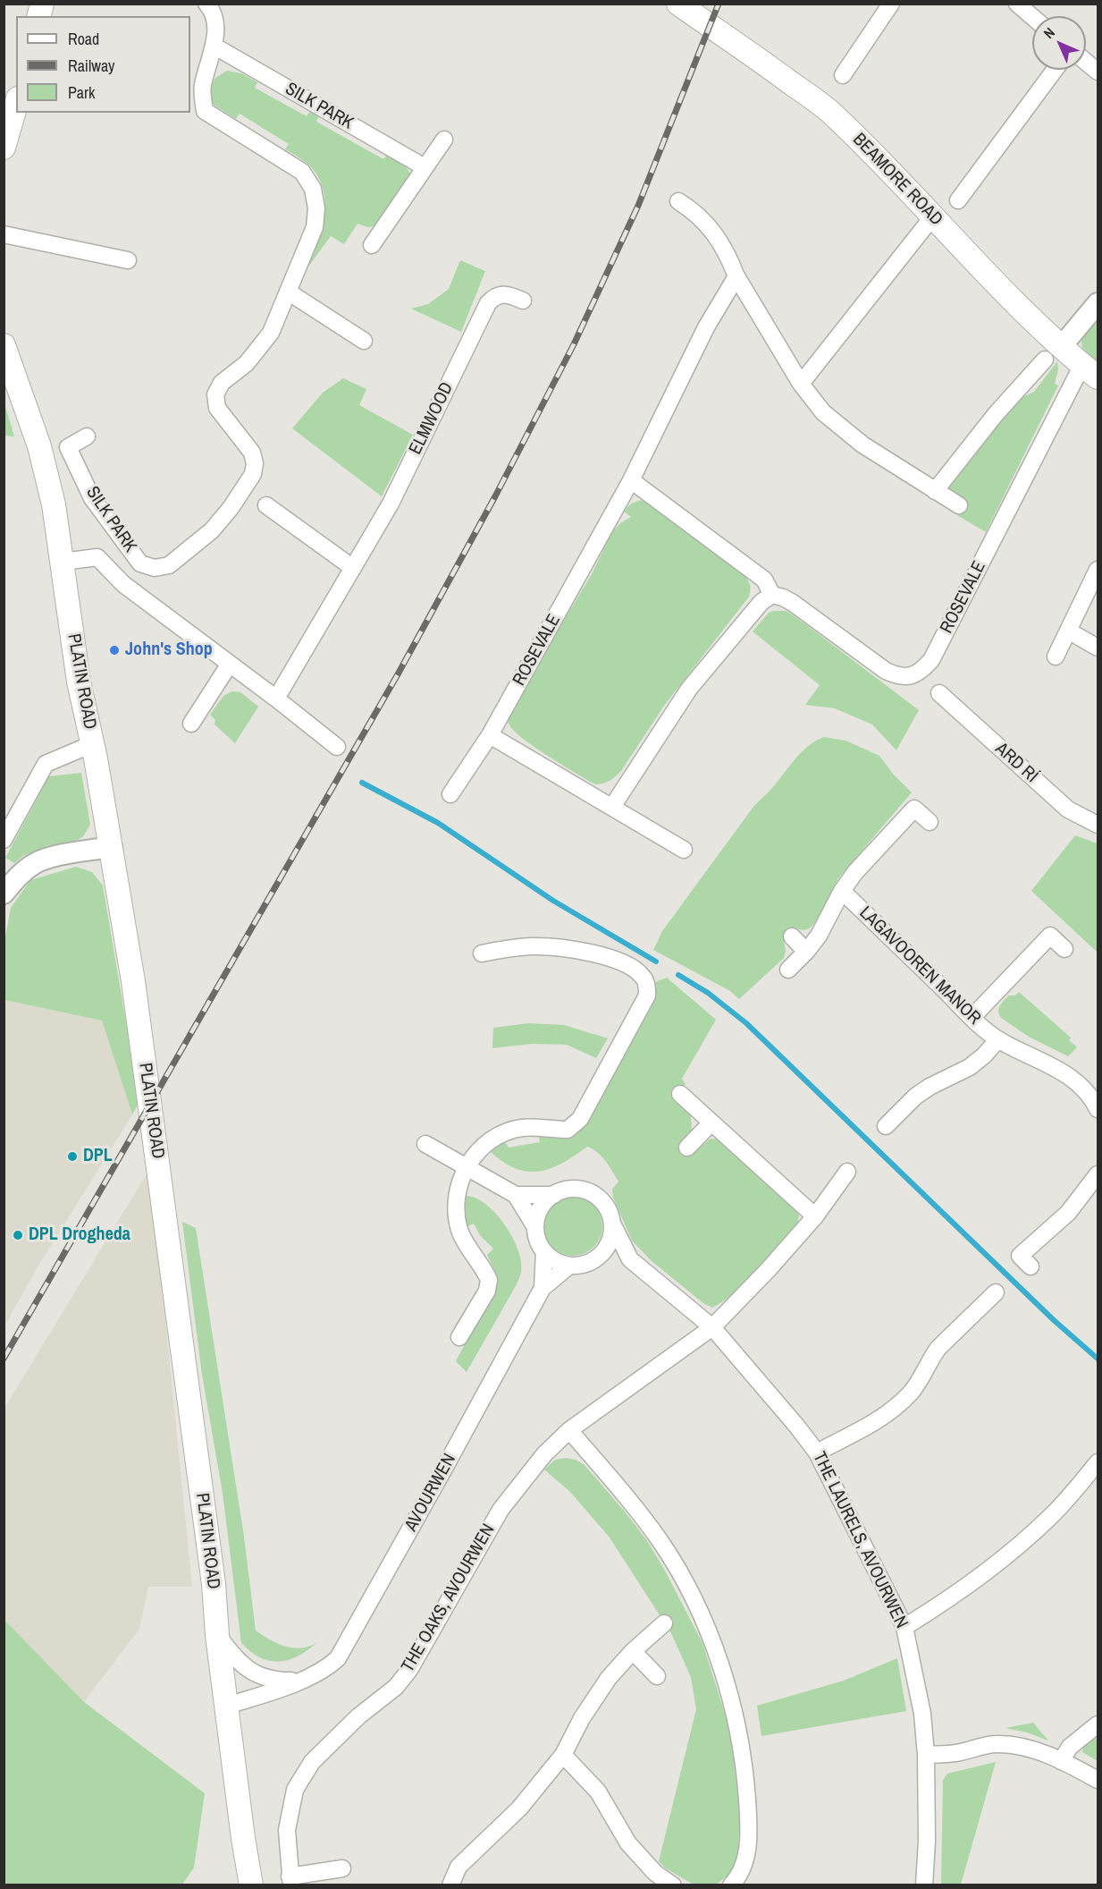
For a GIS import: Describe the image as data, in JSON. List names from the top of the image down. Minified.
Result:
{"streets":{"main road":["BEAMORE ROAD","PLATIN ROAD"],"street":["SILK PARK","ELMWOOD","ROSEVALE","ARD RÍ","LAGAVOOREN MANOR","AVOURWEN","THE LAURELS, AVOURWEN","THE OAKS, AVOURWEN"]},"crossings":[["BEAMORE ROAD","ROSEVALE"],["PLATIN ROAD","AVOURWEN"],["THE LAURELS, AVOURWEN","THE OAKS, AVOURWEN"]],"places":["John's Shop","DPL","DPL Drogheda"],"legend":["Road","Railway","Park"],"north":"top left"}
